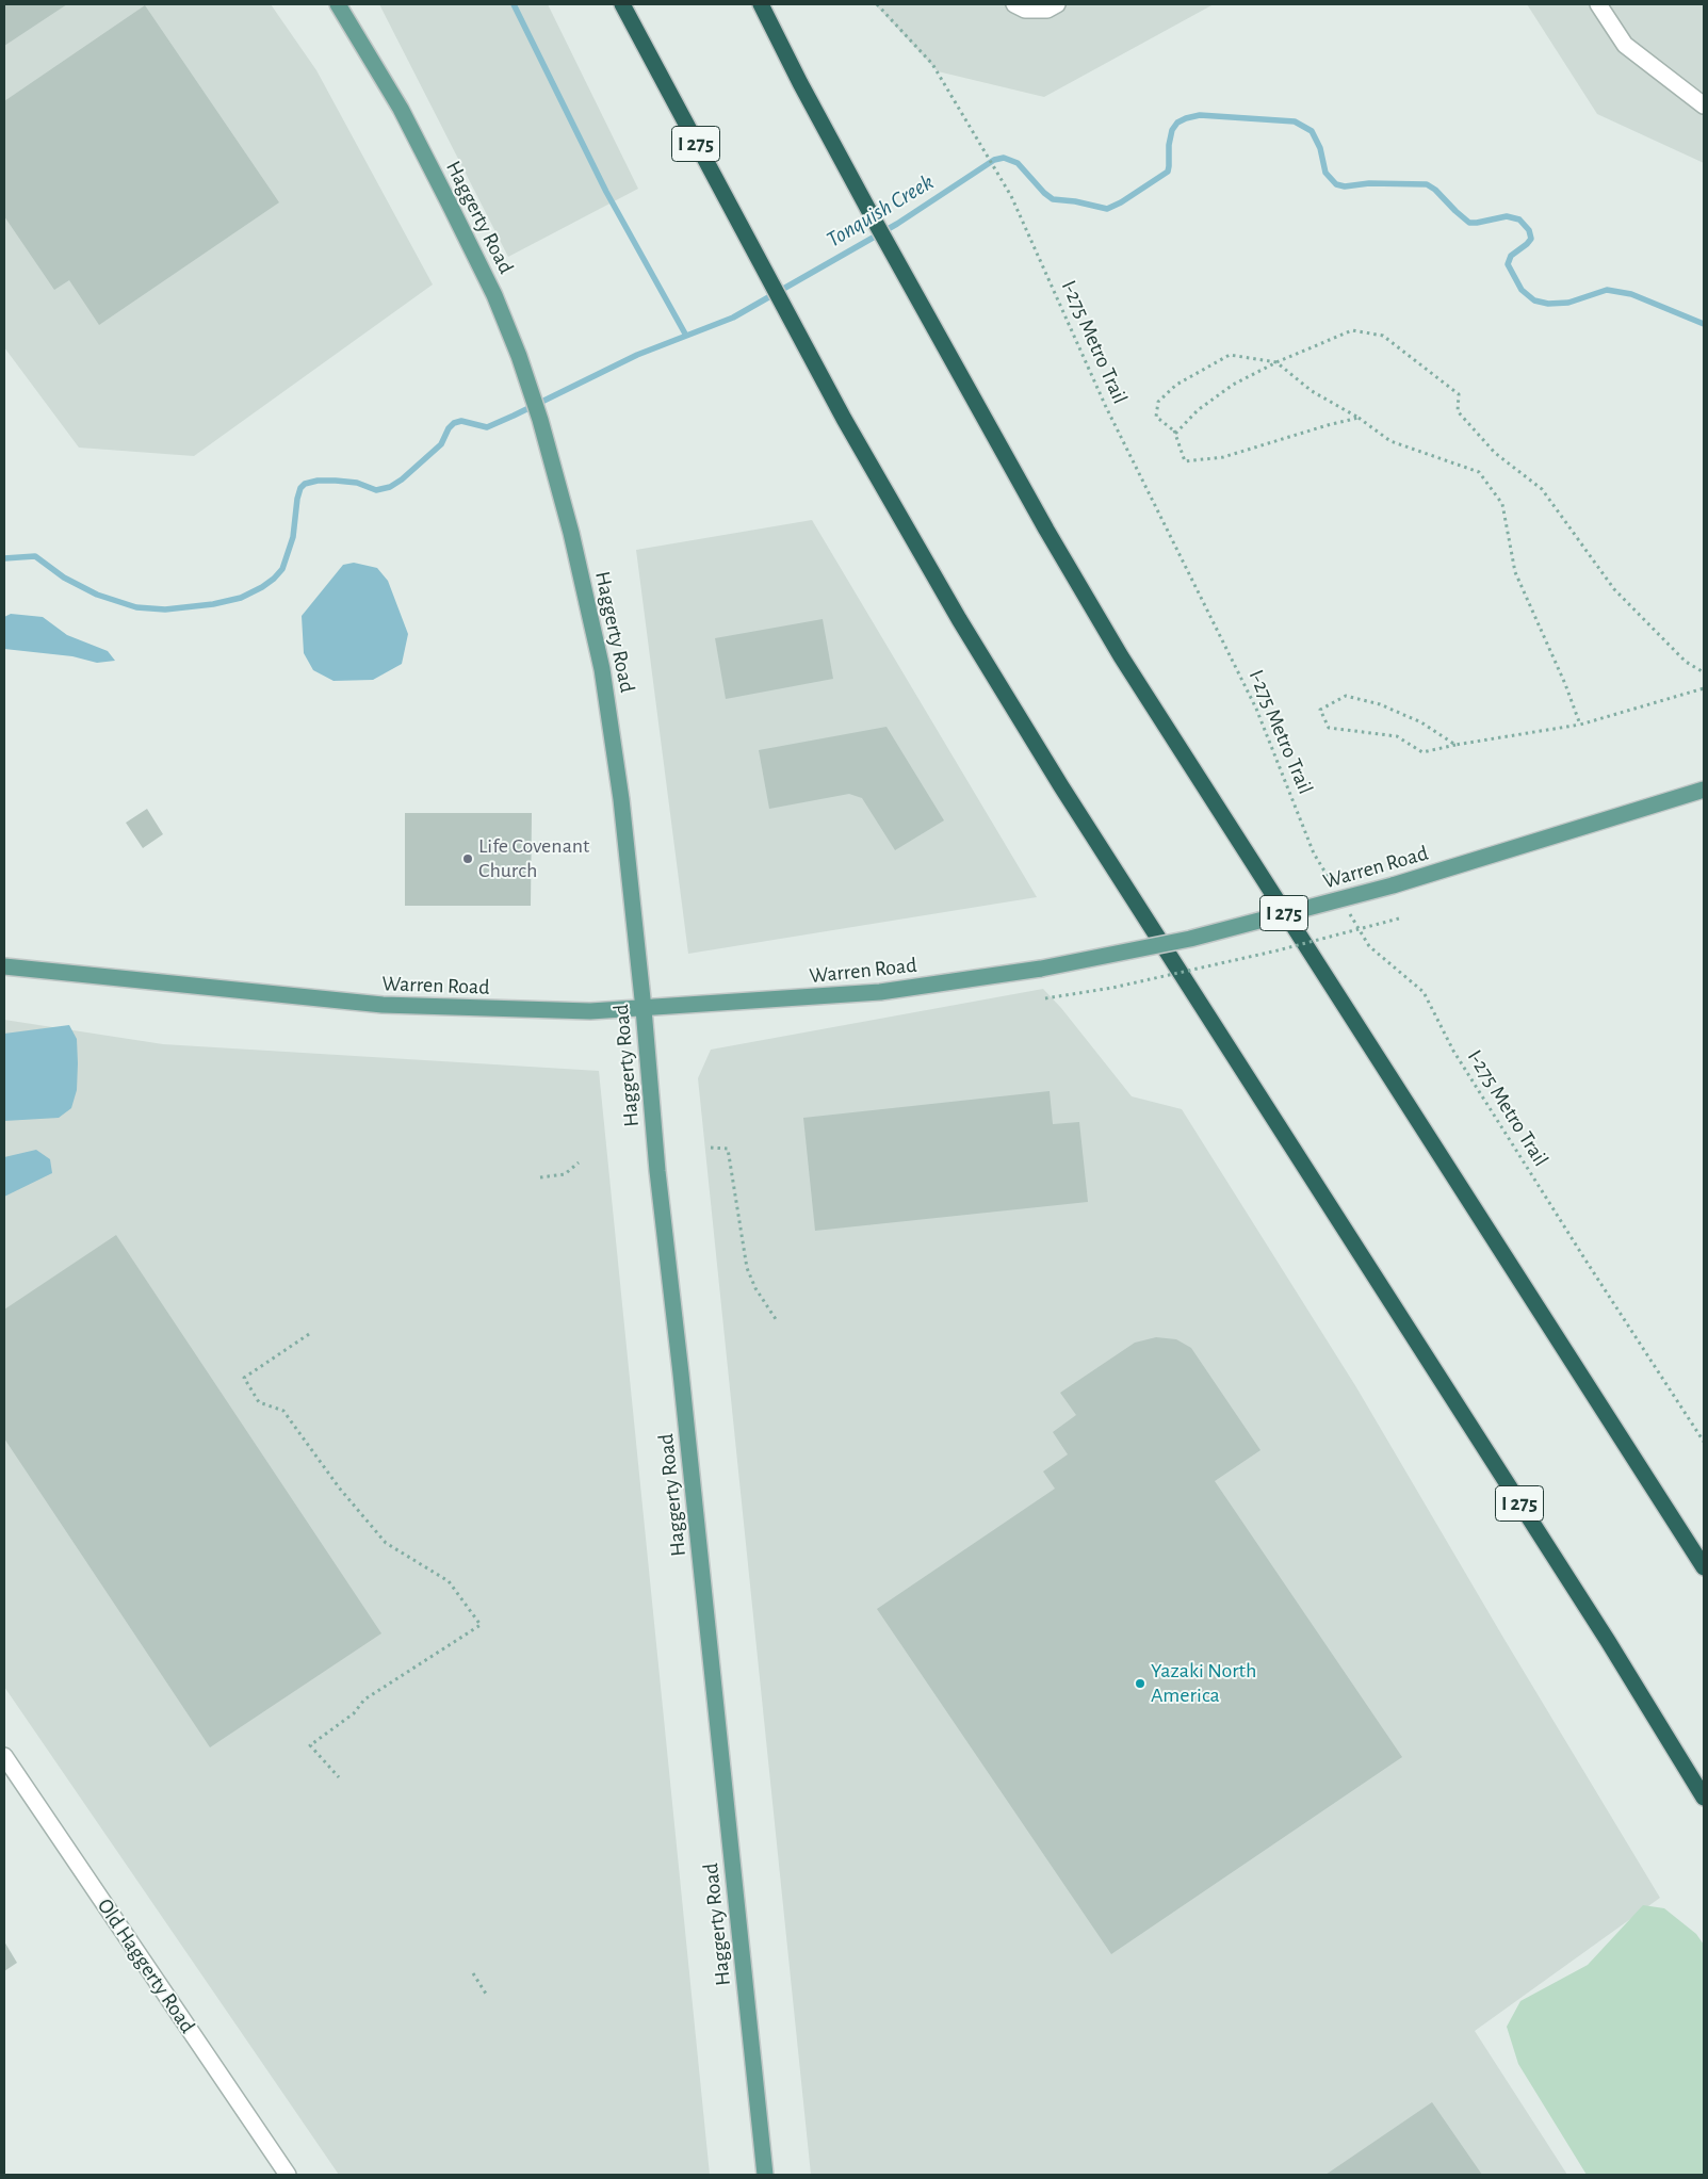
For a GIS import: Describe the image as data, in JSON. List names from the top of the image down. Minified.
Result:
{"streets":{"highway":["I 275"],"main road":["Haggerty Road","Warren Road"],"street":["Old Haggerty Road"],"path":["I-275 Metro Trail"]},"crossings":[["Haggerty Road","Warren Road"]],"water":["Tonquish Creek"],"places":["Life Covenant Church","Yazaki North America"]}
